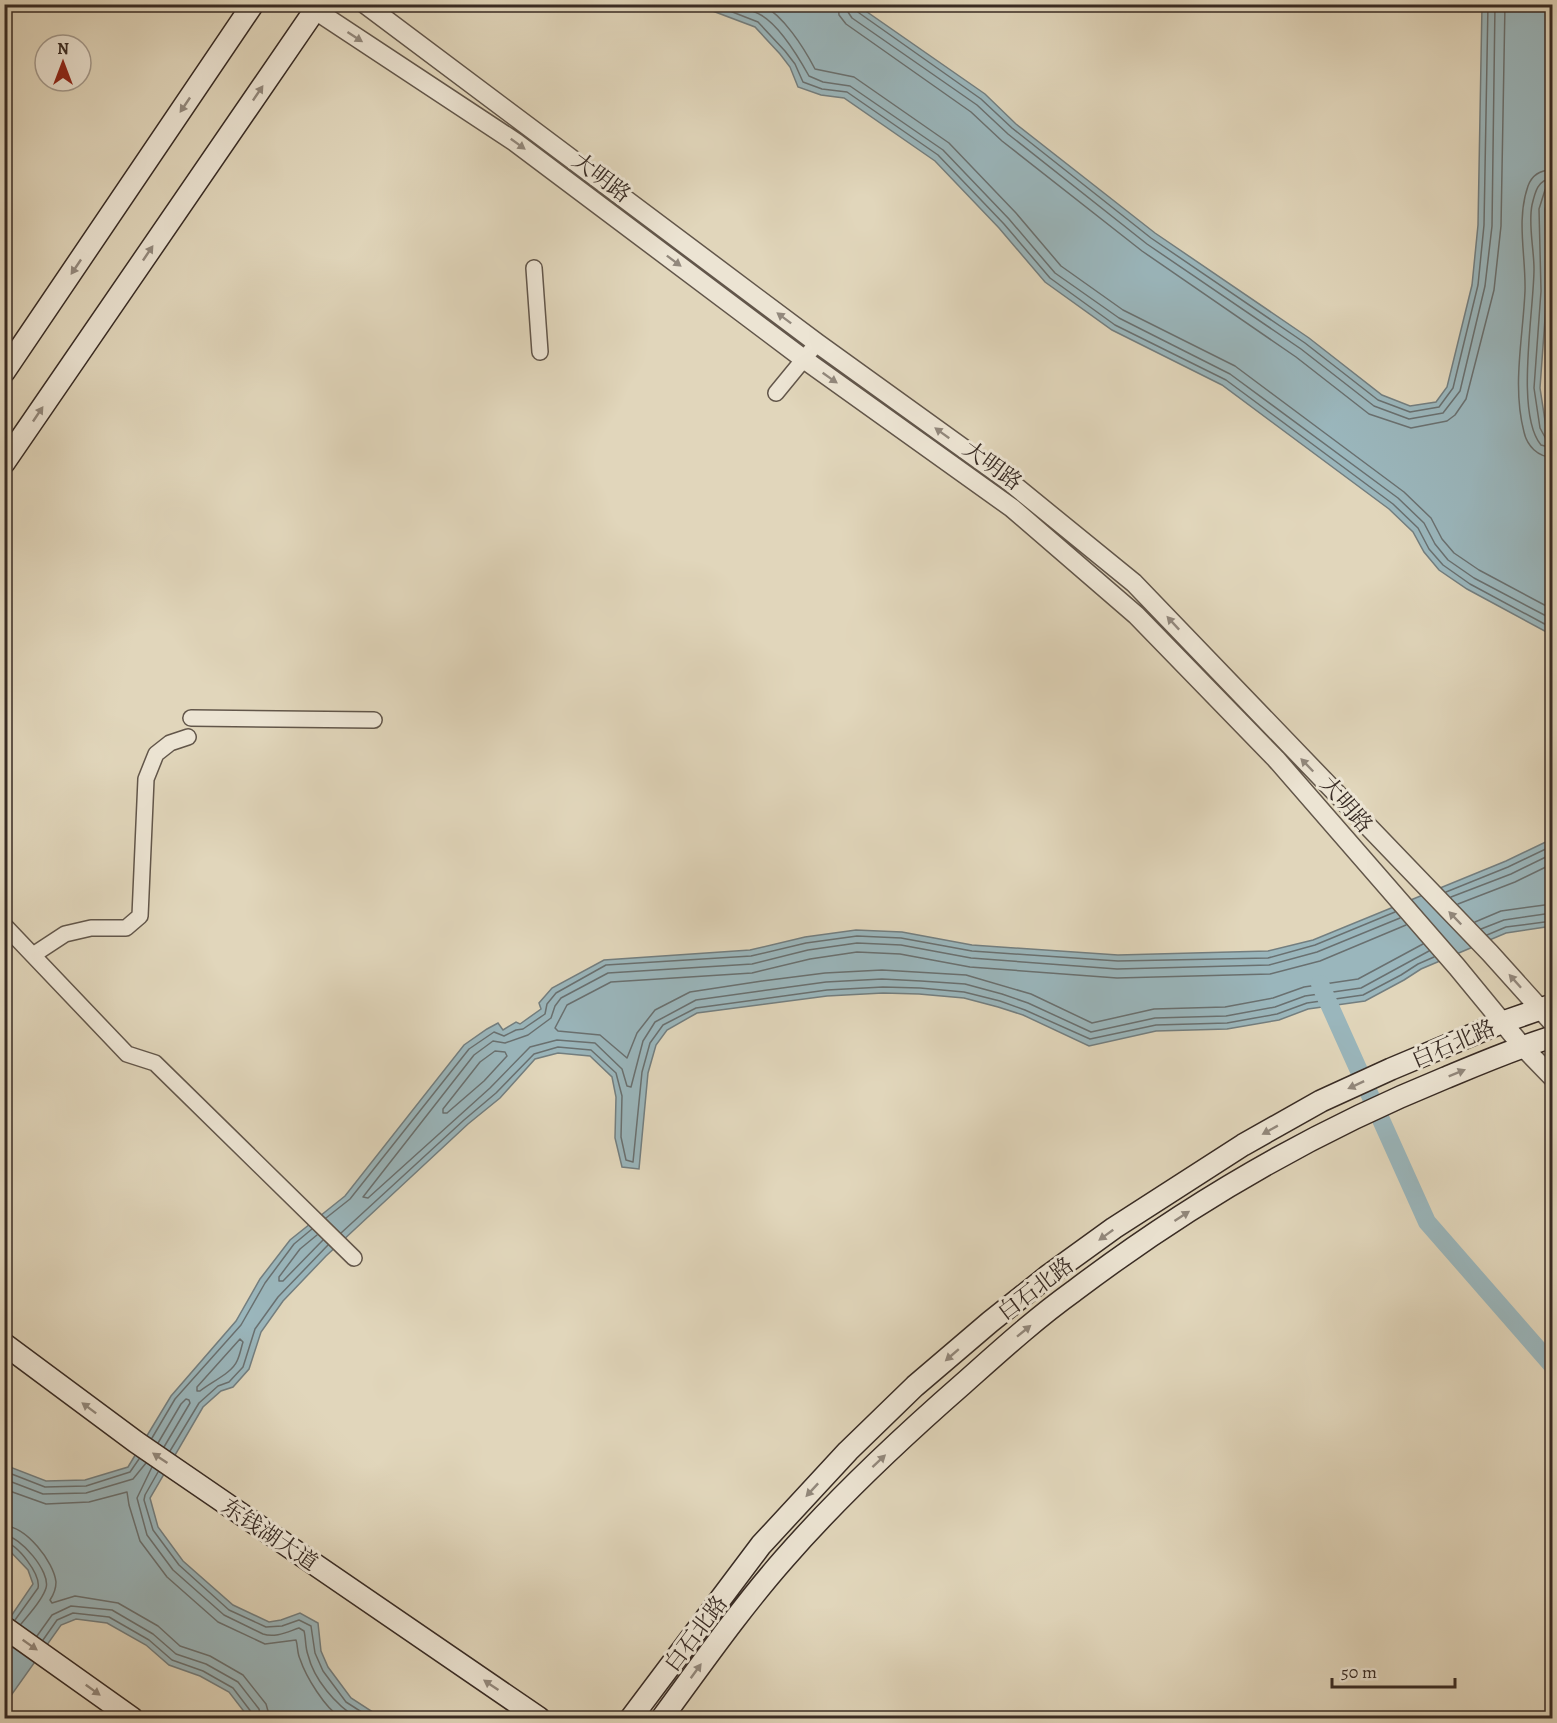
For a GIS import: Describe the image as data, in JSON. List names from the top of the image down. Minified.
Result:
{"streets":{"main road":["白石北路","东钱湖大道"],"street":["大明路"]},"crossings":[["大明路","白石北路"]],"one_way":["东钱湖大道"],"scale_bar":"50 m","north":"top"}
